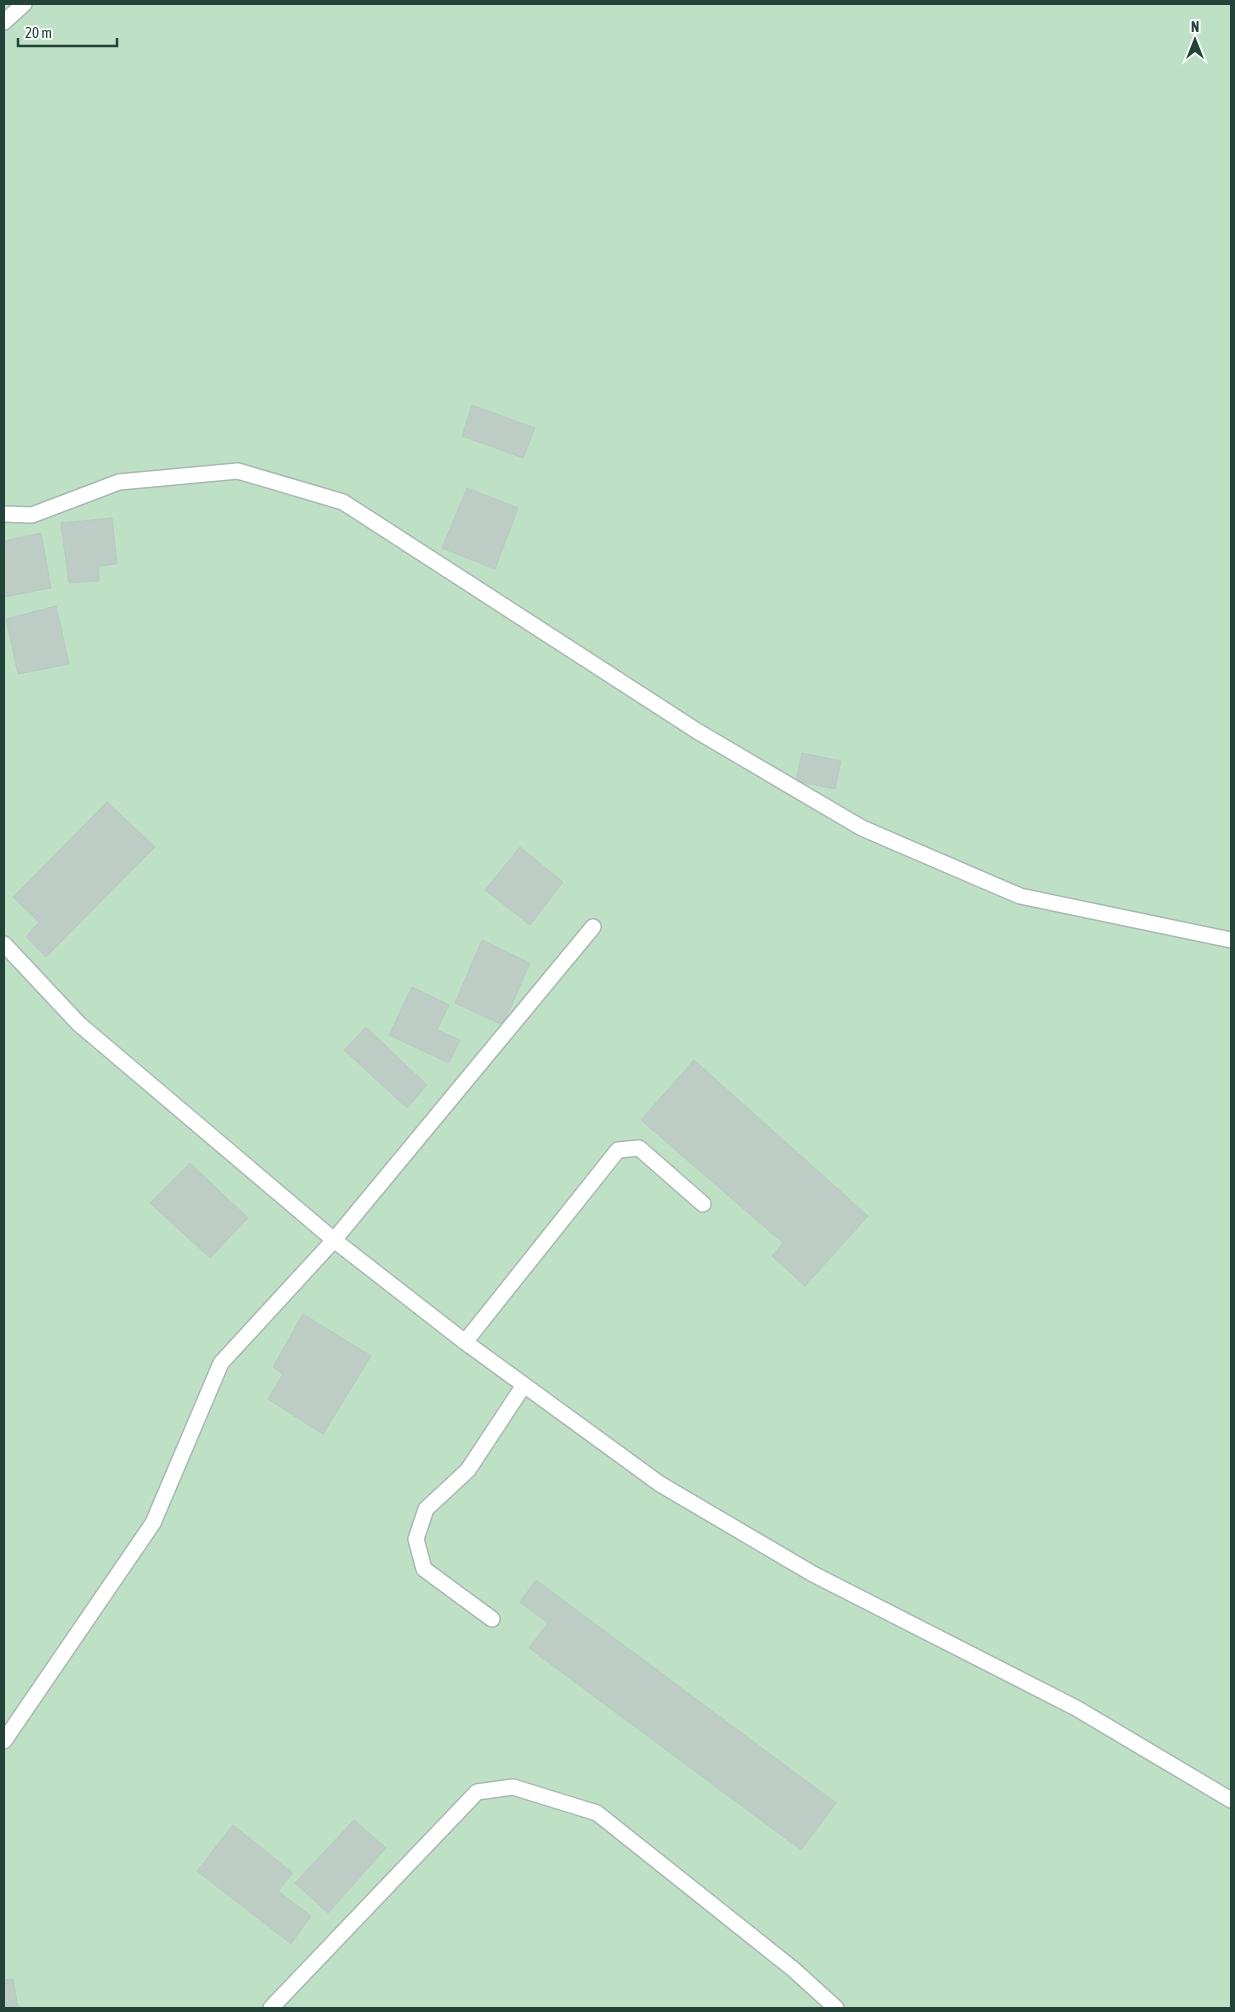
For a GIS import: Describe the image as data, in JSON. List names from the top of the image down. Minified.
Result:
{"scale_bar":"20 m","north":"top"}
